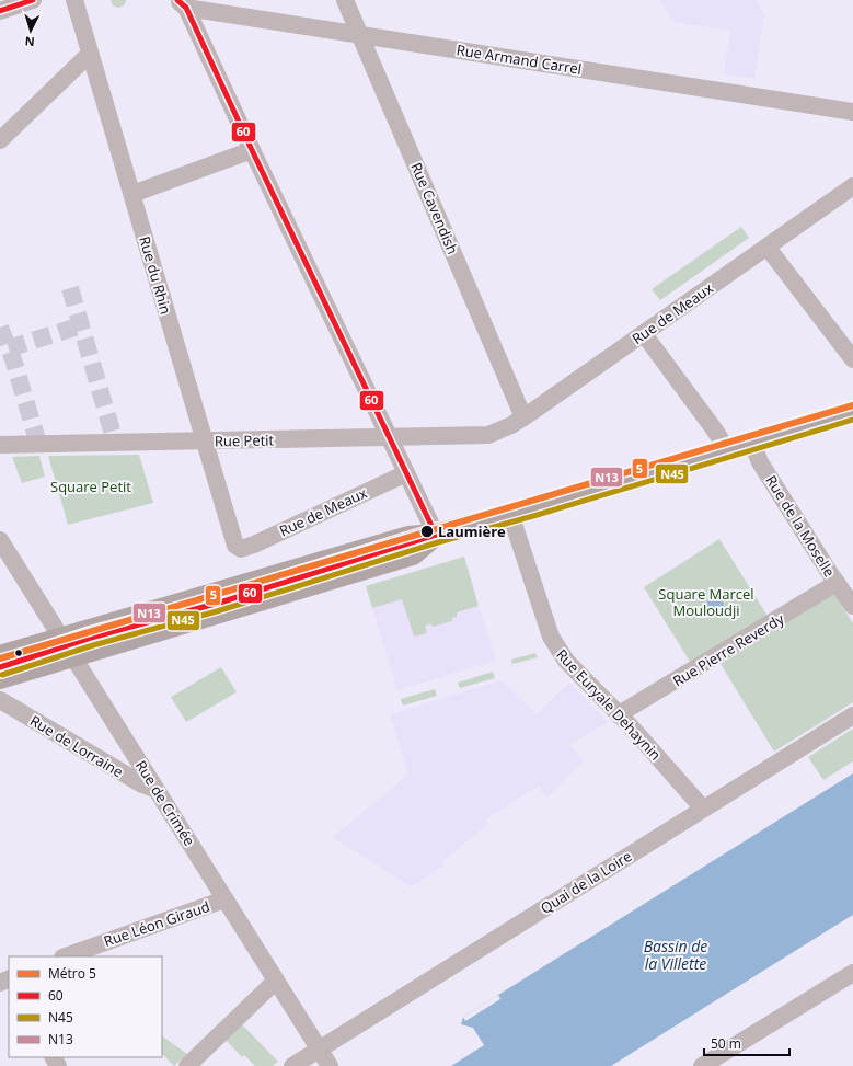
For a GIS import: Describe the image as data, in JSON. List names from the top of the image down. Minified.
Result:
{"streets":{"street":["Rue Armand Carrel","Rue Cavendish","Rue du Rhin","Rue de Meaux","Rue Petit","Rue de la Moselle","Rue Pierre Reverdy","Rue Euryale Dehaynin","Rue de Lorraine","Rue de Crimée","Quai de la Loire","Rue Léon Giraud"]},"crossings":[["Rue Armand Carrel","Rue Cavendish"],["Rue Cavendish","Rue de Meaux"],["Rue du Rhin","Rue de Meaux"],["Rue du Rhin","Rue Petit"],["Rue de Meaux","Rue Petit"],["Rue de la Moselle","Rue Pierre Reverdy"],["Rue Pierre Reverdy","Rue Euryale Dehaynin"],["Rue Euryale Dehaynin","Quai de la Loire"],["Rue de Lorraine","Rue de Crimée"],["Rue de Crimée","Quai de la Loire"],["Rue de Crimée","Rue Léon Giraud"]],"water":["Bassin de la Villette"],"parks":["Square Petit","Square Marcel Mouloudji"],"places":["Laumière"],"lines":["transit line 60","transit line N13","metro line 5","transit line N45"],"legend":["Métro 5","60","N45","N13"],"scale_bar":"50 m","north":"bottom"}
